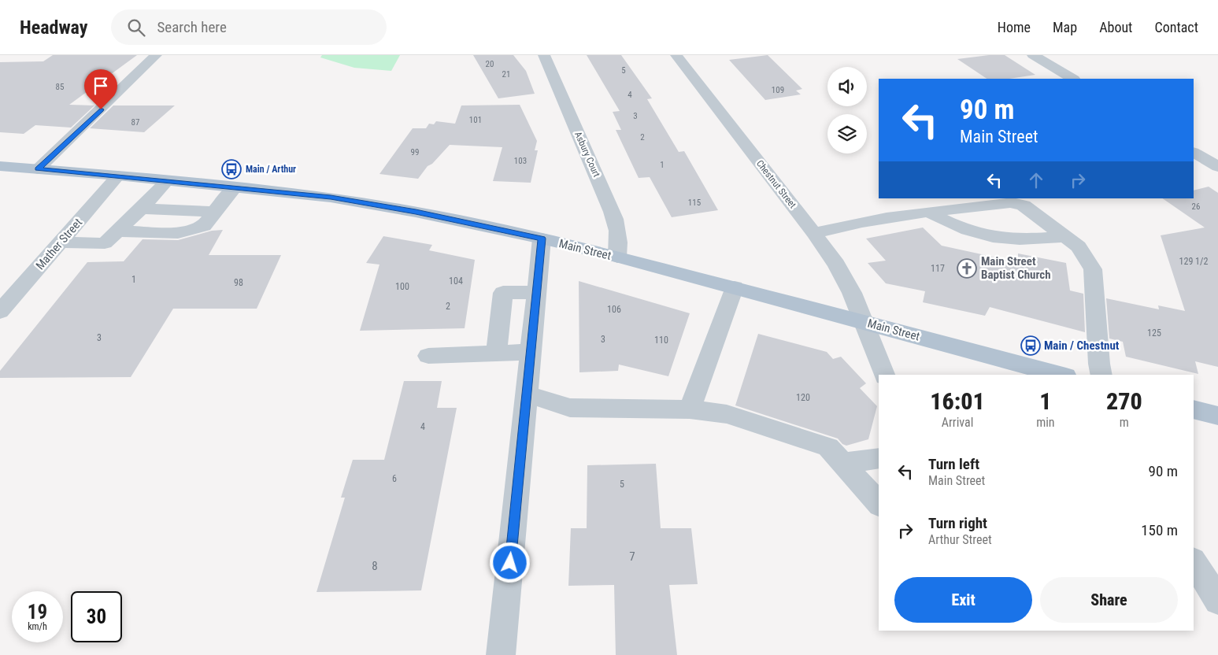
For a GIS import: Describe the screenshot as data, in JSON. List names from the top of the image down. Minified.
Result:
{"streets":{"main road":["Main Street"],"street":["Asbury Court","Chestnut Street","Mather Street"]},"crossings":[["Asbury Court","Main Street"],["Chestnut Street","Main Street"],["Mather Street","Main Street"]],"places":{"bus stop":["Main / Arthur","Main / Chestnut"],"church":["Main Street Baptist Church"]},"house_numbers":["20","5","21","85","109","4","3","101","87","2","99","103","1","115","26","129 1/2","117","1","104","98","100","2","106","125","3","3","110","120","4","6","5","7","8"],"page":{"header":"Headway","search":"Search here","nav":["Home","Map","About","Contact"],"turn":["90 m","Main Street"],"eta":["16:01","Arrival","1","min","270","m"],"list":[{"name":"Turn left","note":"Main Street","value":"90 m"},{"name":"Turn right","note":"Arthur Street","value":"150 m"}],"buttons":["Exit","Share"],"speed":"19 km/h","limit":"30"}}
